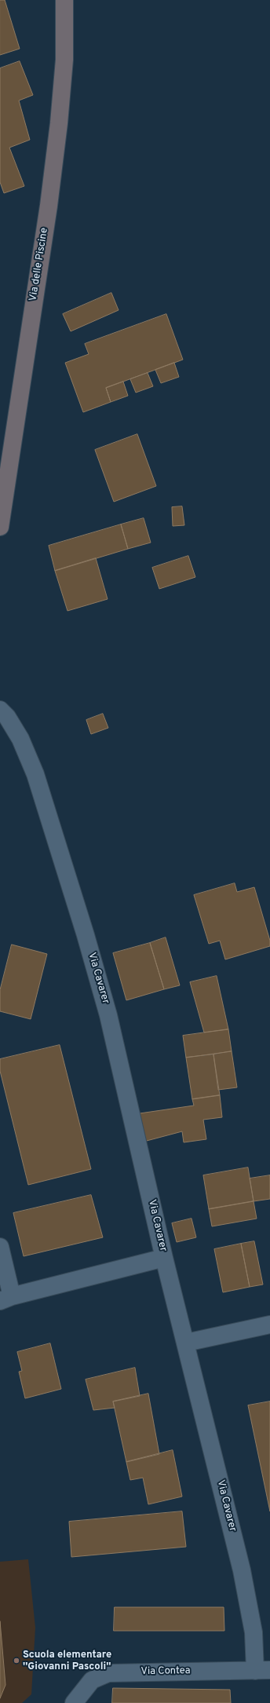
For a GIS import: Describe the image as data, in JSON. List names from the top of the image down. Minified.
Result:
{"streets":{"street":["Via delle Piscine","Via Cavarer","Via Contea"]},"crossings":[["Via Cavarer","Via Contea"]],"places":["Scuola elementare ''Giovanni Pascoli''"]}
